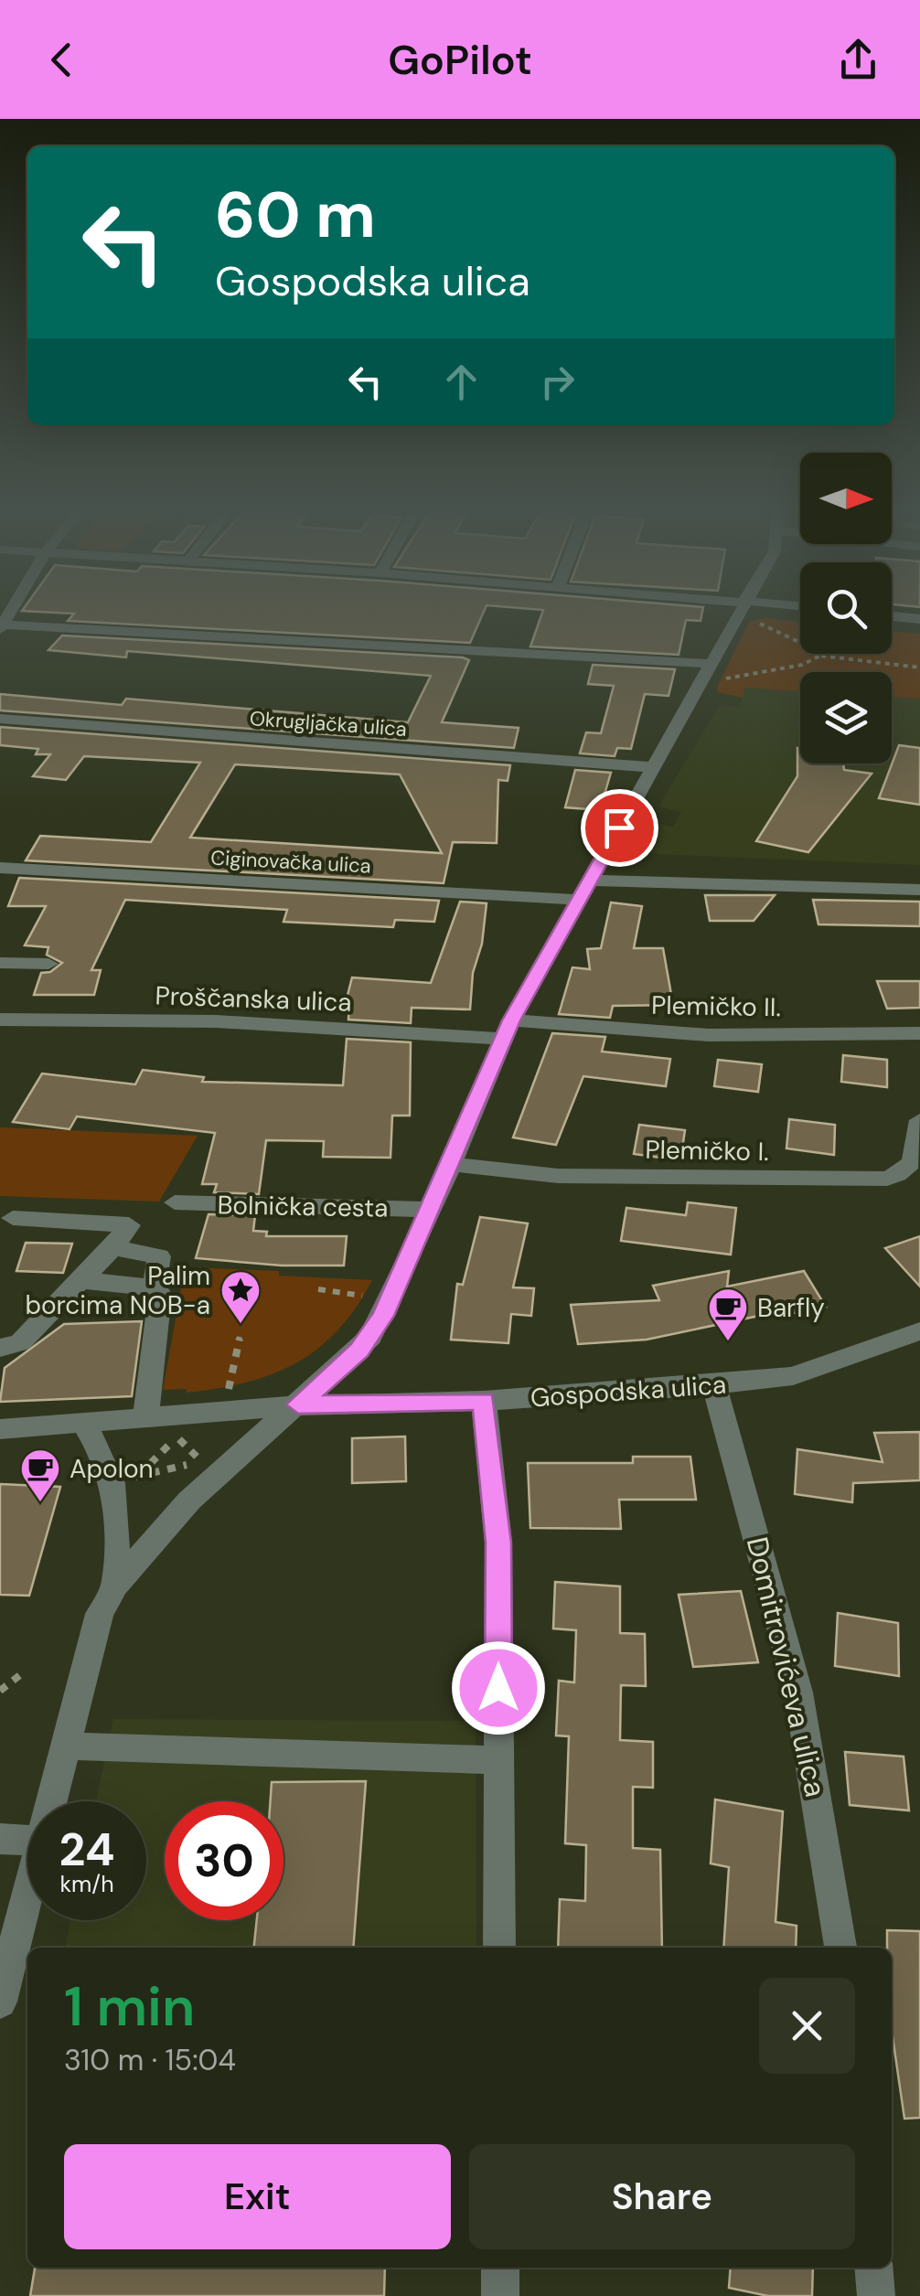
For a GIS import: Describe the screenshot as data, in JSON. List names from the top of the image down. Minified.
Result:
{"streets":{"street":["Okrugljačka ulica","Ciginovačka ulica","Proščanska ulica","Plemičko II.","Plemičko I.","Bolnička cesta","Gospodska ulica","Domitrovićeva ulica"]},"crossings":[["Okrugljačka ulica","Bolnička cesta"],["Ciginovačka ulica","Bolnička cesta"],["Proščanska ulica","Plemičko II."],["Proščanska ulica","Bolnička cesta"],["Plemičko II.","Bolnička cesta"],["Plemičko I.","Bolnička cesta"],["Bolnička cesta","Gospodska ulica"],["Gospodska ulica","Domitrovićeva ulica"]],"places":{"place":["Palim borcima NOB-a"],"cafe":["Barfly","Apolon"]},"north":"right","page":{"header":"GoPilot","turn":["60 m","Gospodska ulica"],"speed":"24 km/h","limit":"30","heading":["1 min","310 m · 15:04"],"buttons":["Exit","Share"]}}
